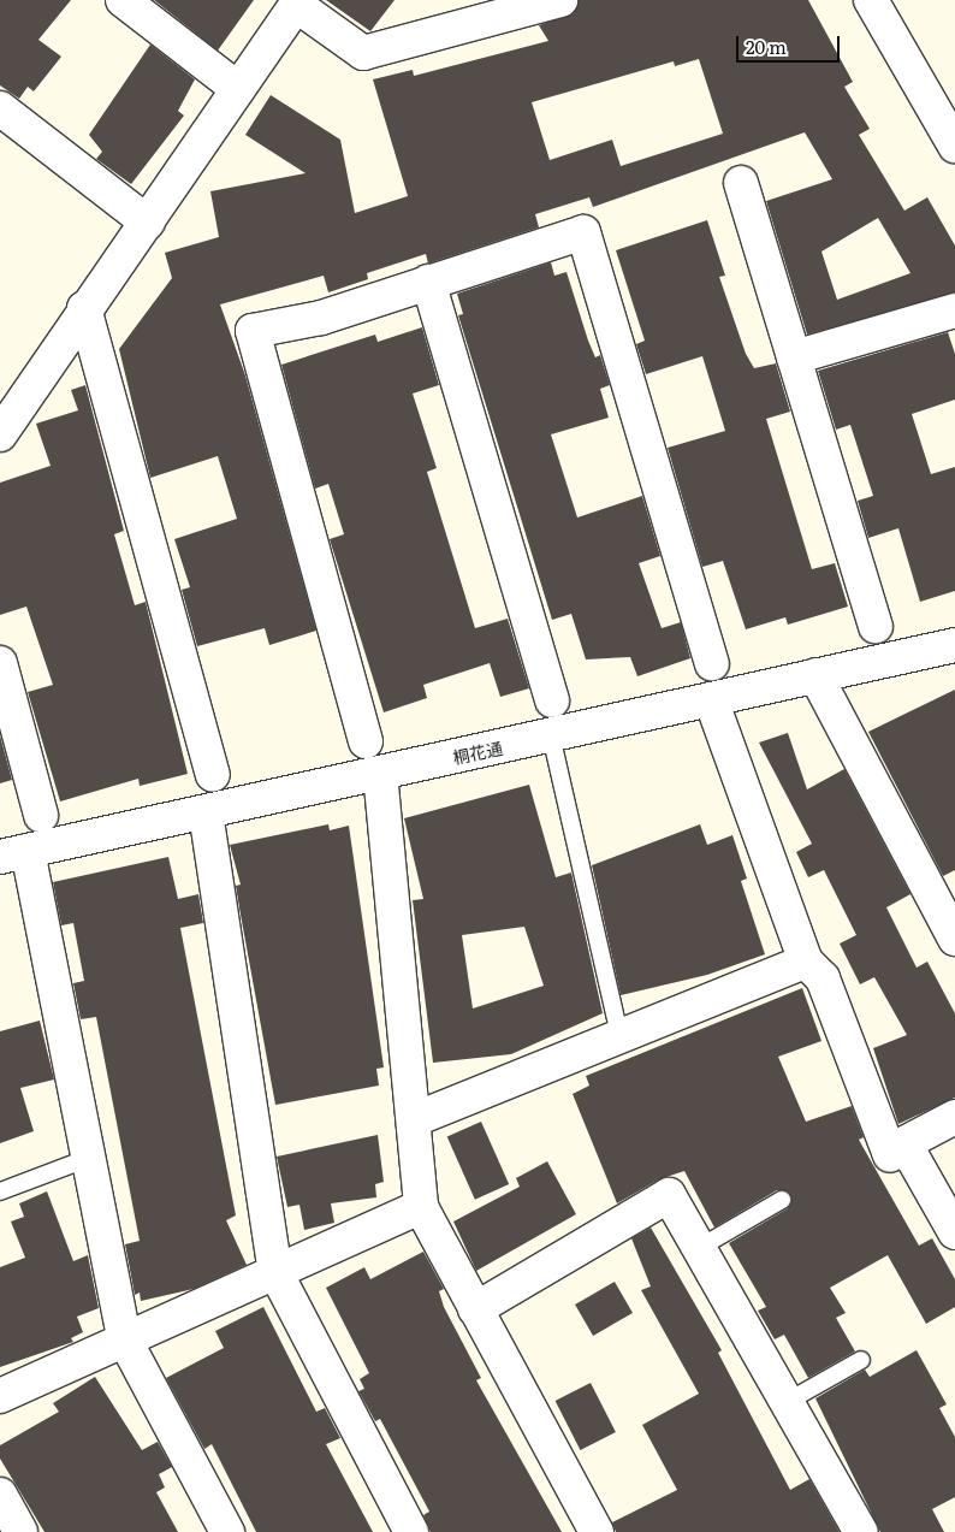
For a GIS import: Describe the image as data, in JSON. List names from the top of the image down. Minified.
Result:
{"streets":{"street":["桐花通"]},"scale_bar":"20 m"}
